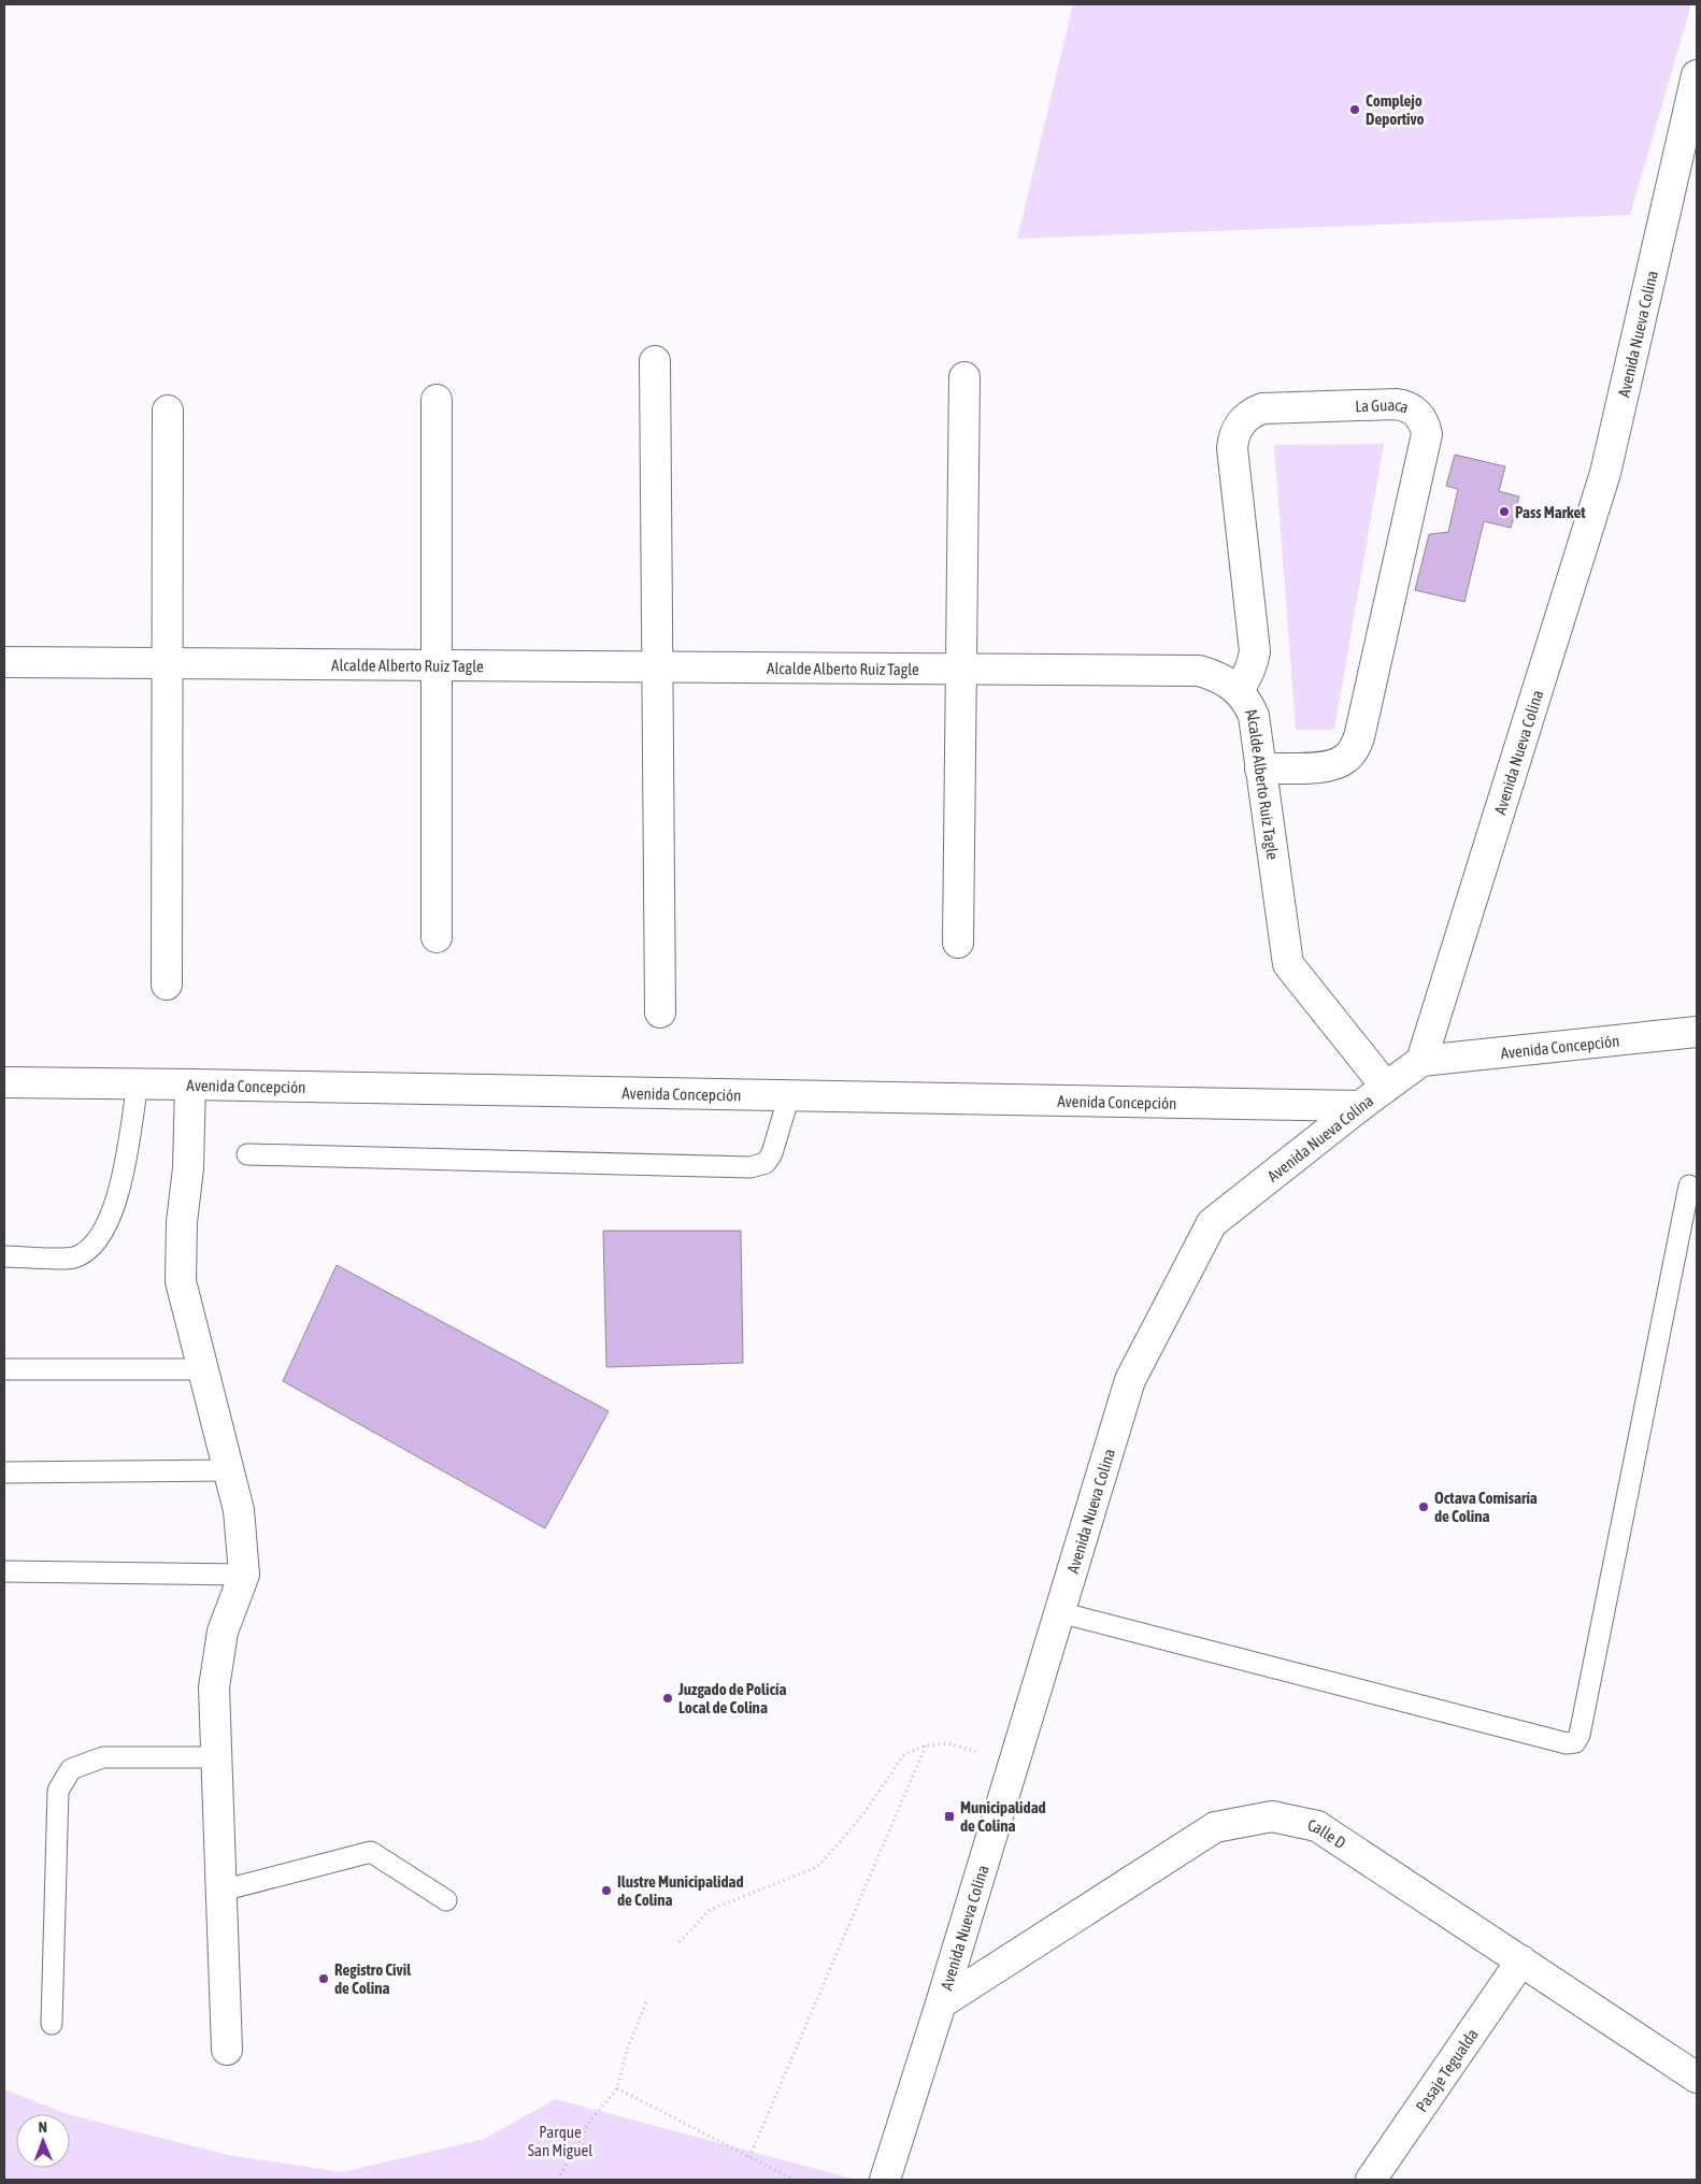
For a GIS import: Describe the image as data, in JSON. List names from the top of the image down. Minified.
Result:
{"streets":{"street":["Avenida Nueva Colina","La Guaca","Alcalde Alberto Ruiz Tagle","Avenida Concepción","Calle D","Pasaje Tegualda"]},"crossings":[["Avenida Nueva Colina","Alcalde Alberto Ruiz Tagle"],["Avenida Nueva Colina","Avenida Concepción"],["Avenida Nueva Colina","Calle D"],["La Guaca","Alcalde Alberto Ruiz Tagle"],["Calle D","Pasaje Tegualda"]],"parks":["Parque San Miguel"],"places":{"other":["Complejo Deportivo","Pass Market","Octava Comisaría de Colina","Juzgado de Policía Local de Colina","Ilustre Municipalidad de Colina","Registro Civil de Colina"],"transit":["Municipalidad de Colina"]},"north":"top"}
